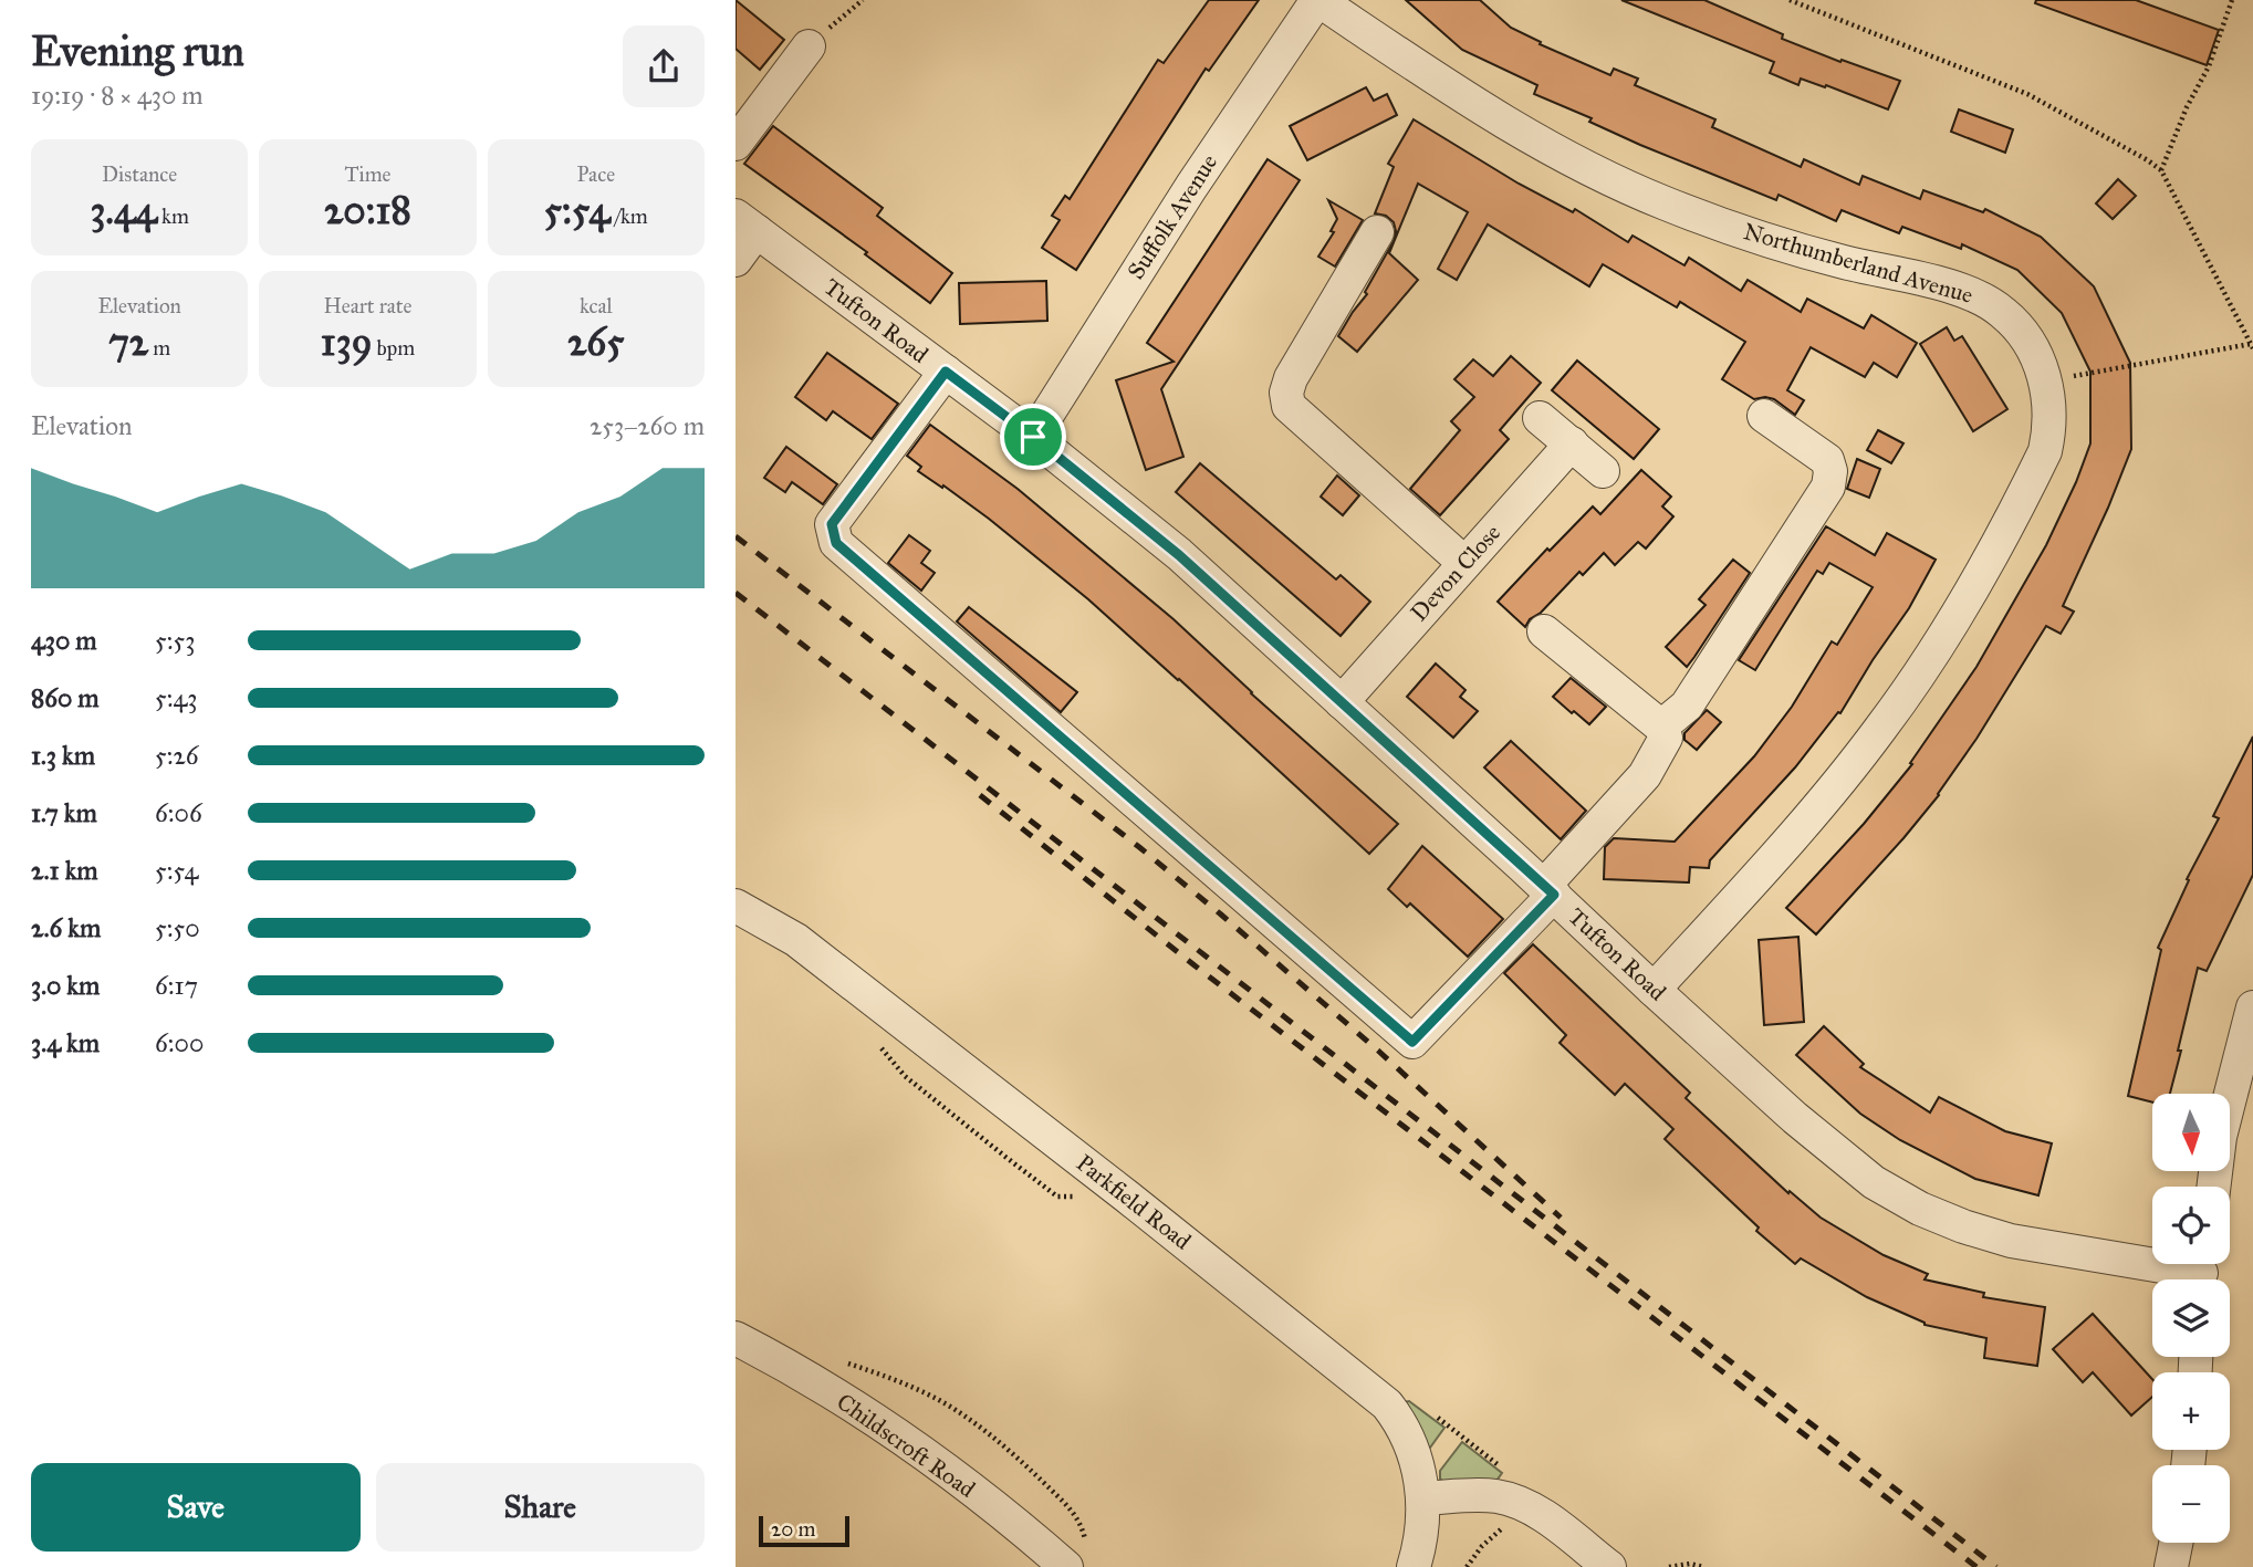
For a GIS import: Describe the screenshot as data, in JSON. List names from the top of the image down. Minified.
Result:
{"streets":{"street":["Suffolk Avenue","Northumberland Avenue","Tufton Road","Devon Close","Parkfield Road","Childscroft Road"]},"crossings":[["Suffolk Avenue","Northumberland Avenue"],["Suffolk Avenue","Tufton Road"],["Northumberland Avenue","Tufton Road"],["Tufton Road","Devon Close"]],"scale_bar":"20 m","north":"bottom","page":{"heading":["Evening run","19:19 · 8 × 430 m"],"stats":[["Distance","3.44 km"],["Time","20:18"],["Pace","5:54 /km"],["Elevation","72 m"],["Heart rate","139 bpm"],["kcal","265"]],"chart":["Elevation","253–260 m"],"list":[{"name":"430 m","note":"5:53"},{"name":"860 m","note":"5:43"},{"name":"1.3 km","note":"5:26"},{"name":"1.7 km","note":"6:06"},{"name":"2.1 km","note":"5:54"},{"name":"2.6 km","note":"5:50"},{"name":"3.0 km","note":"6:17"},{"name":"3.4 km","note":"6:00"}],"map_buttons":["+","−"],"buttons":["Save","Share"],"scale":"20 m"}}
